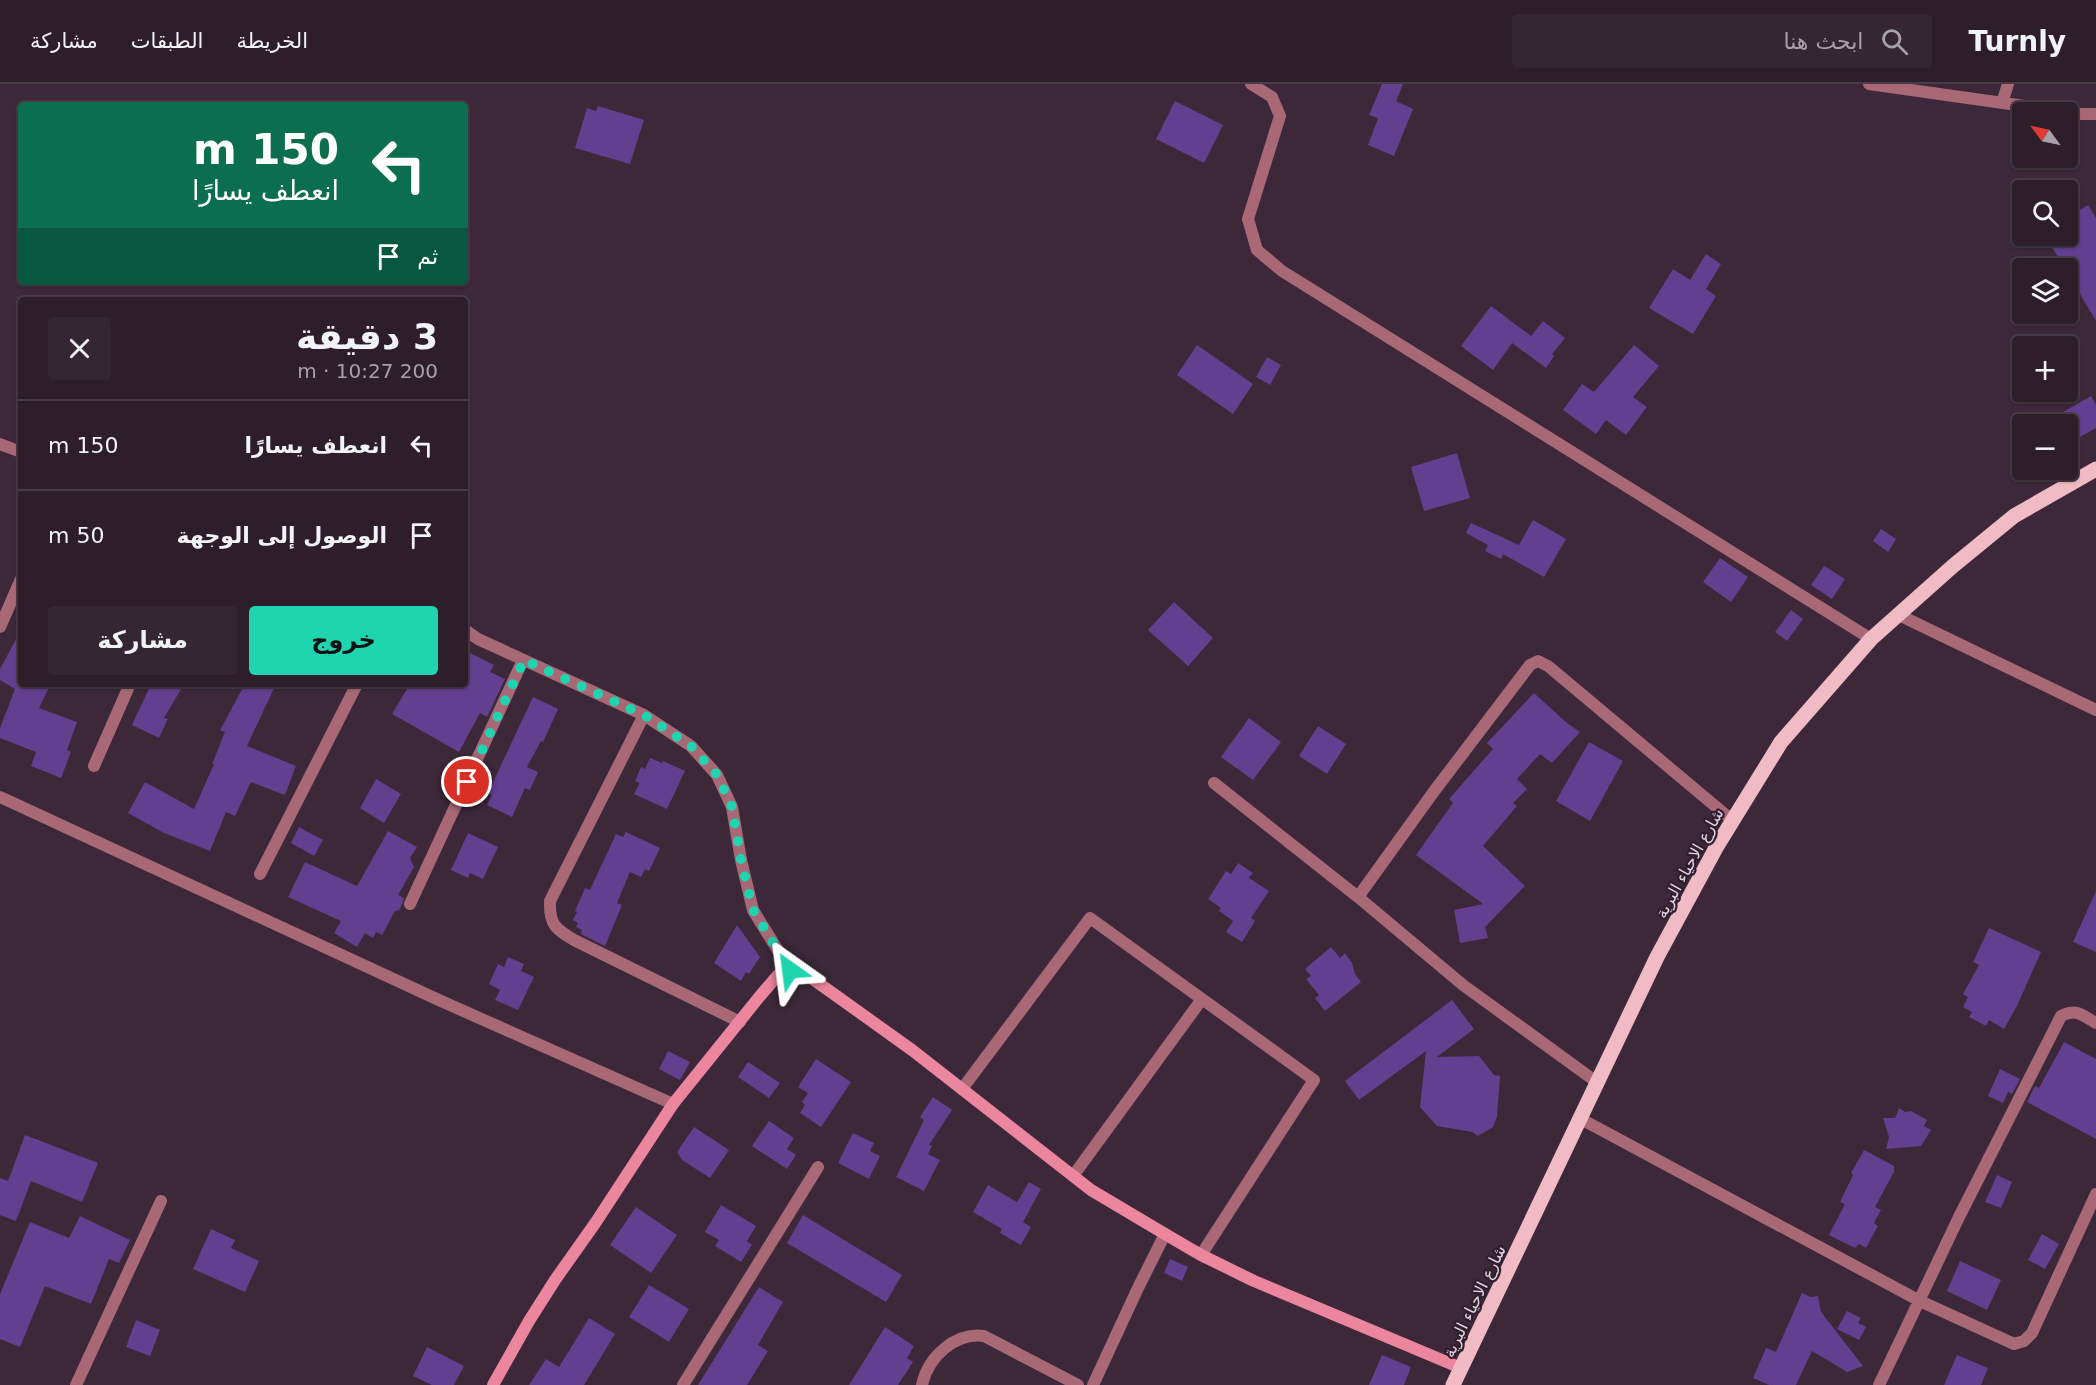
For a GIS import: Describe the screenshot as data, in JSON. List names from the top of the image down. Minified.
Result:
{"streets":{"main road":["شارع الاحياء البرية"]},"north":"top left","page":{"header":"Turnly","search":"ابحث هنا","nav":["الخريطة","الطبقات","مشاركة"],"map_buttons":["+","−"],"turn":["150 m","انعطف يسارًا"],"then":"ثم","heading":["3 دقيقة","200 m · 10:27"],"list":[{"name":"انعطف يسارًا","value":"150 m"},{"name":"الوصول إلى الوجهة","value":"50 m"}],"buttons":["خروج","مشاركة"]}}
